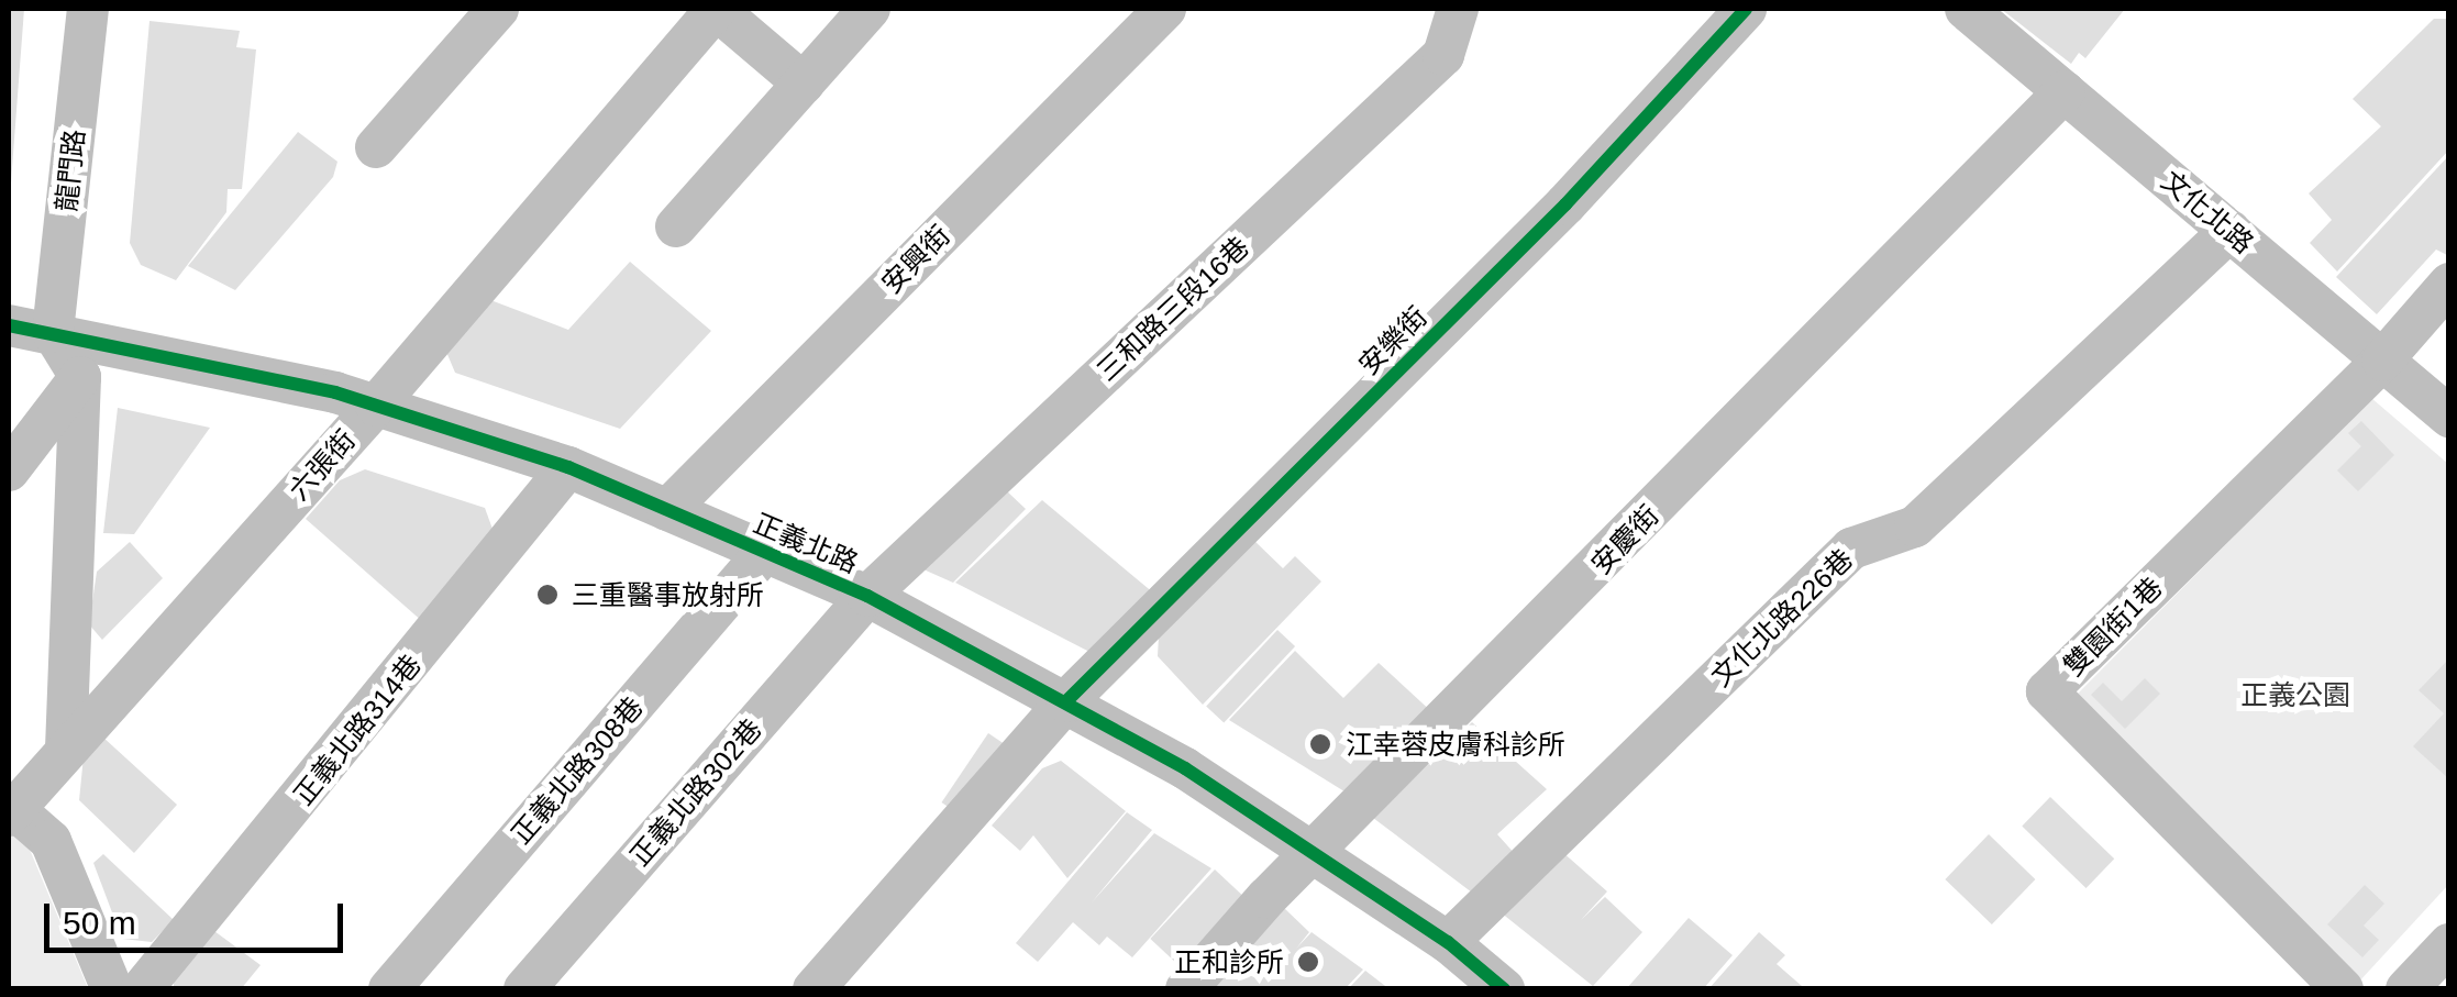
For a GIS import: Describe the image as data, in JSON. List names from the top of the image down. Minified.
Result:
{"streets":{"street":["龍門路","文化北路","安興街","三和路三段16巷","安樂街","六張街","安慶街","正義北路","文化北路226巷","雙園街1巷","正義北路314巷","正義北路308巷","正義北路302巷"]},"crossings":[["龍門路","正義北路"],["文化北路","安慶街"],["文化北路","文化北路226巷"],["文化北路","雙園街1巷"],["安興街","正義北路"],["三和路三段16巷","正義北路"],["三和路三段16巷","正義北路302巷"],["安樂街","正義北路"],["六張街","正義北路"],["安慶街","正義北路"],["正義北路","文化北路226巷"],["正義北路","正義北路314巷"],["正義北路","正義北路308巷"],["正義北路","正義北路302巷"]],"parks":["正義公園"],"places":["三重醫事放射所","江幸蓉皮膚科診所","正和診所"],"scale_bar":"50 m"}
